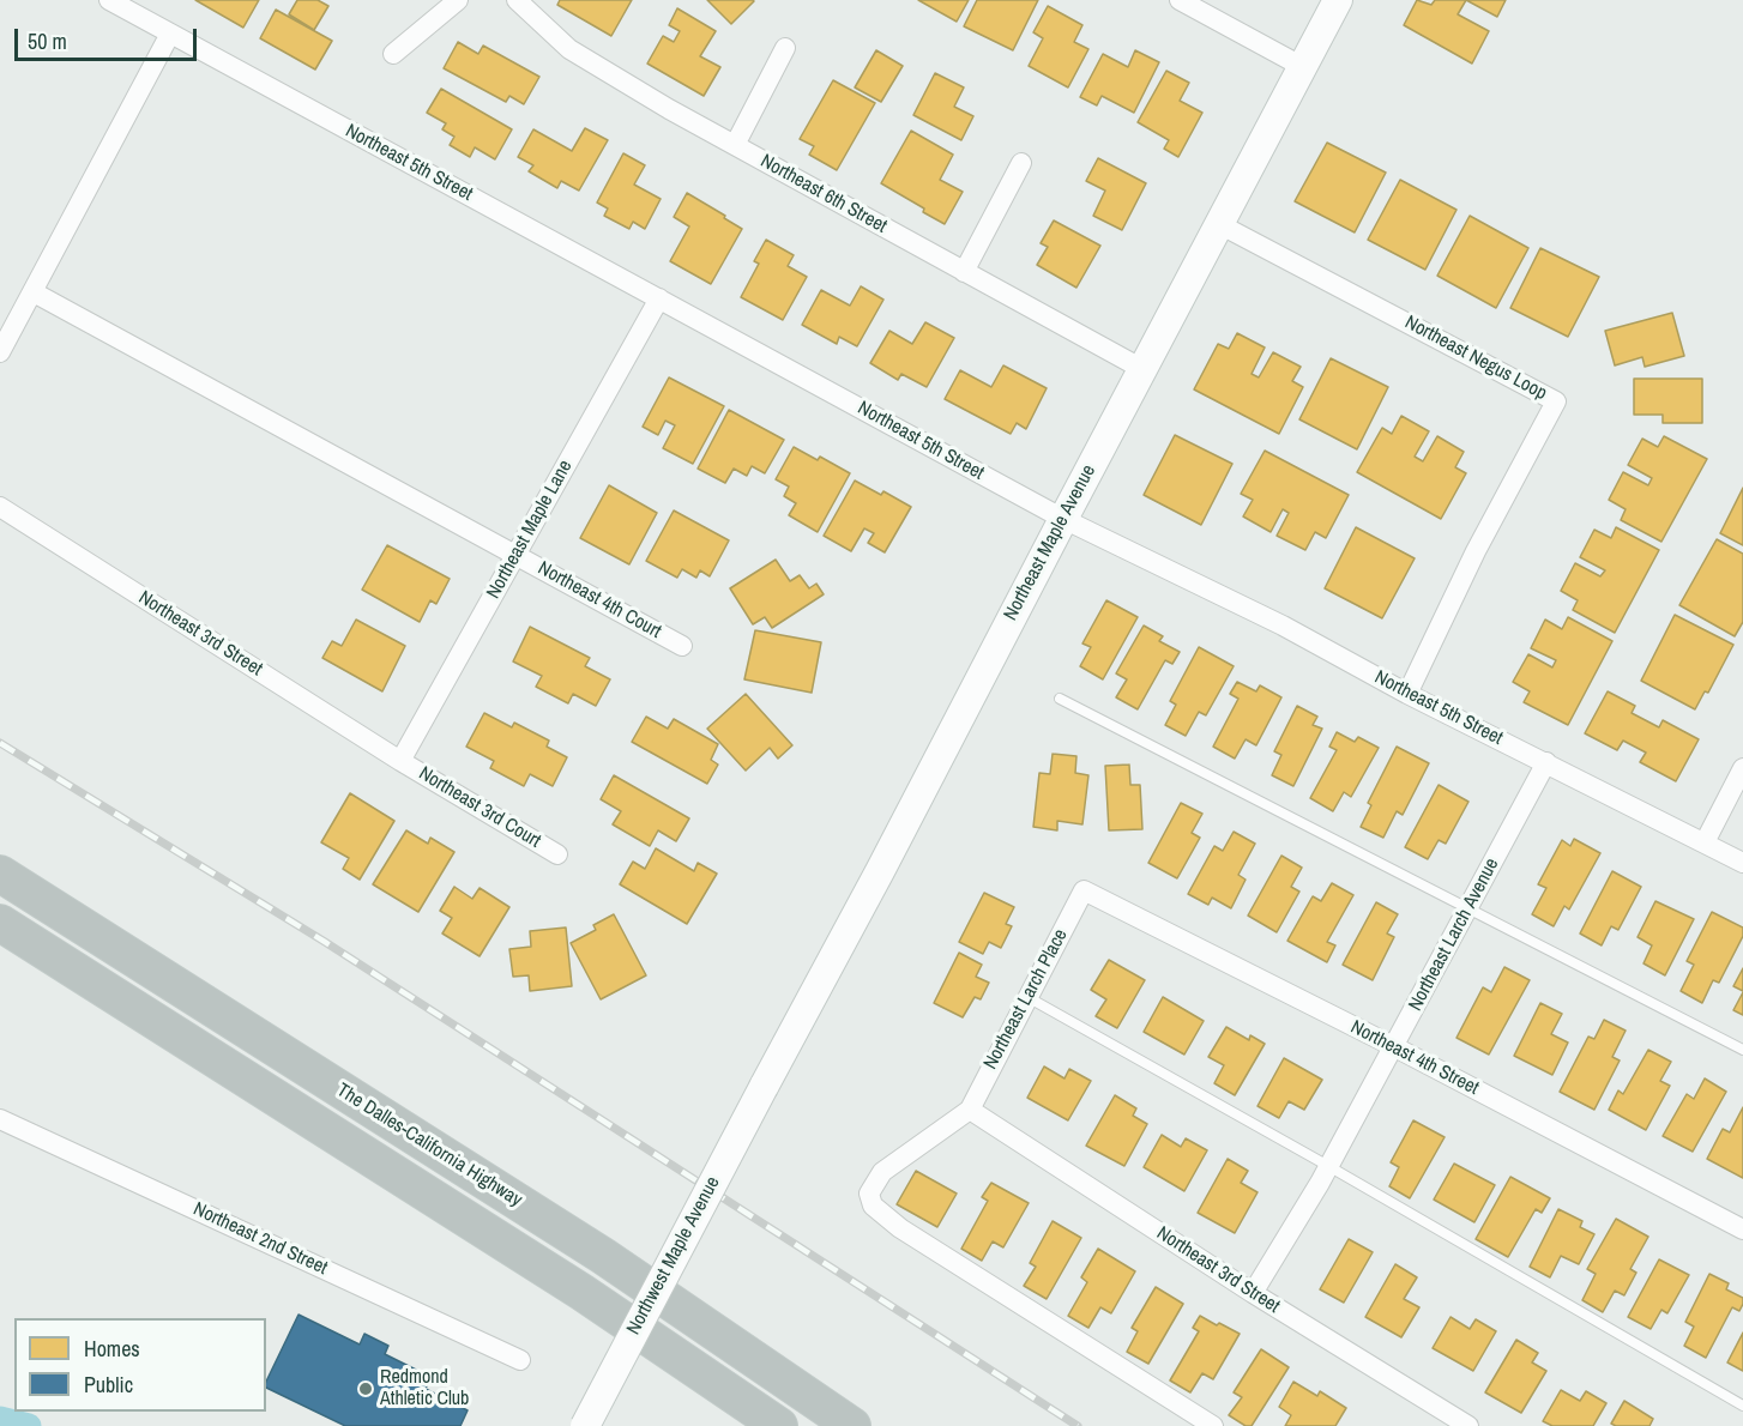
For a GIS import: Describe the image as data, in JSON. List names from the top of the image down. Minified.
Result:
{"streets":{"highway":["The Dalles-California Highway"],"main road":["Northeast Maple Avenue","Northwest Maple Avenue"],"street":["Northeast 5th Street","Northeast 6th Street","Northeast Negus Loop","Northeast Maple Lane","Northeast 4th Court","Northeast 3rd Street","Northeast 3rd Court","Northeast Larch Avenue","Northeast Larch Place","Northeast 4th Street","Northeast 2nd Street"]},"crossings":[["Northeast 5th Street","Northeast Negus Loop"],["Northeast 5th Street","Northeast Maple Lane"],["Northeast 5th Street","Northeast Maple Avenue"],["Northeast 5th Street","Northeast Larch Avenue"],["Northeast 6th Street","Northeast Maple Avenue"],["Northeast Negus Loop","Northeast Maple Avenue"],["Northeast Maple Lane","Northeast 4th Court"],["Northeast Maple Lane","Northeast 3rd Street"],["Northeast Maple Lane","Northeast 3rd Court"],["Northeast Maple Avenue","Northwest Maple Avenue"],["Northeast 3rd Street","Northeast 3rd Court"],["Northeast 3rd Street","Northeast Larch Avenue"],["Northeast 3rd Street","Northeast Larch Place"],["Northeast Larch Avenue","Northeast 4th Street"],["Northeast Larch Place","Northeast 4th Street"]],"places":["Redmond Athletic Club"],"legend":["Homes","Public"],"scale_bar":"50 m"}
